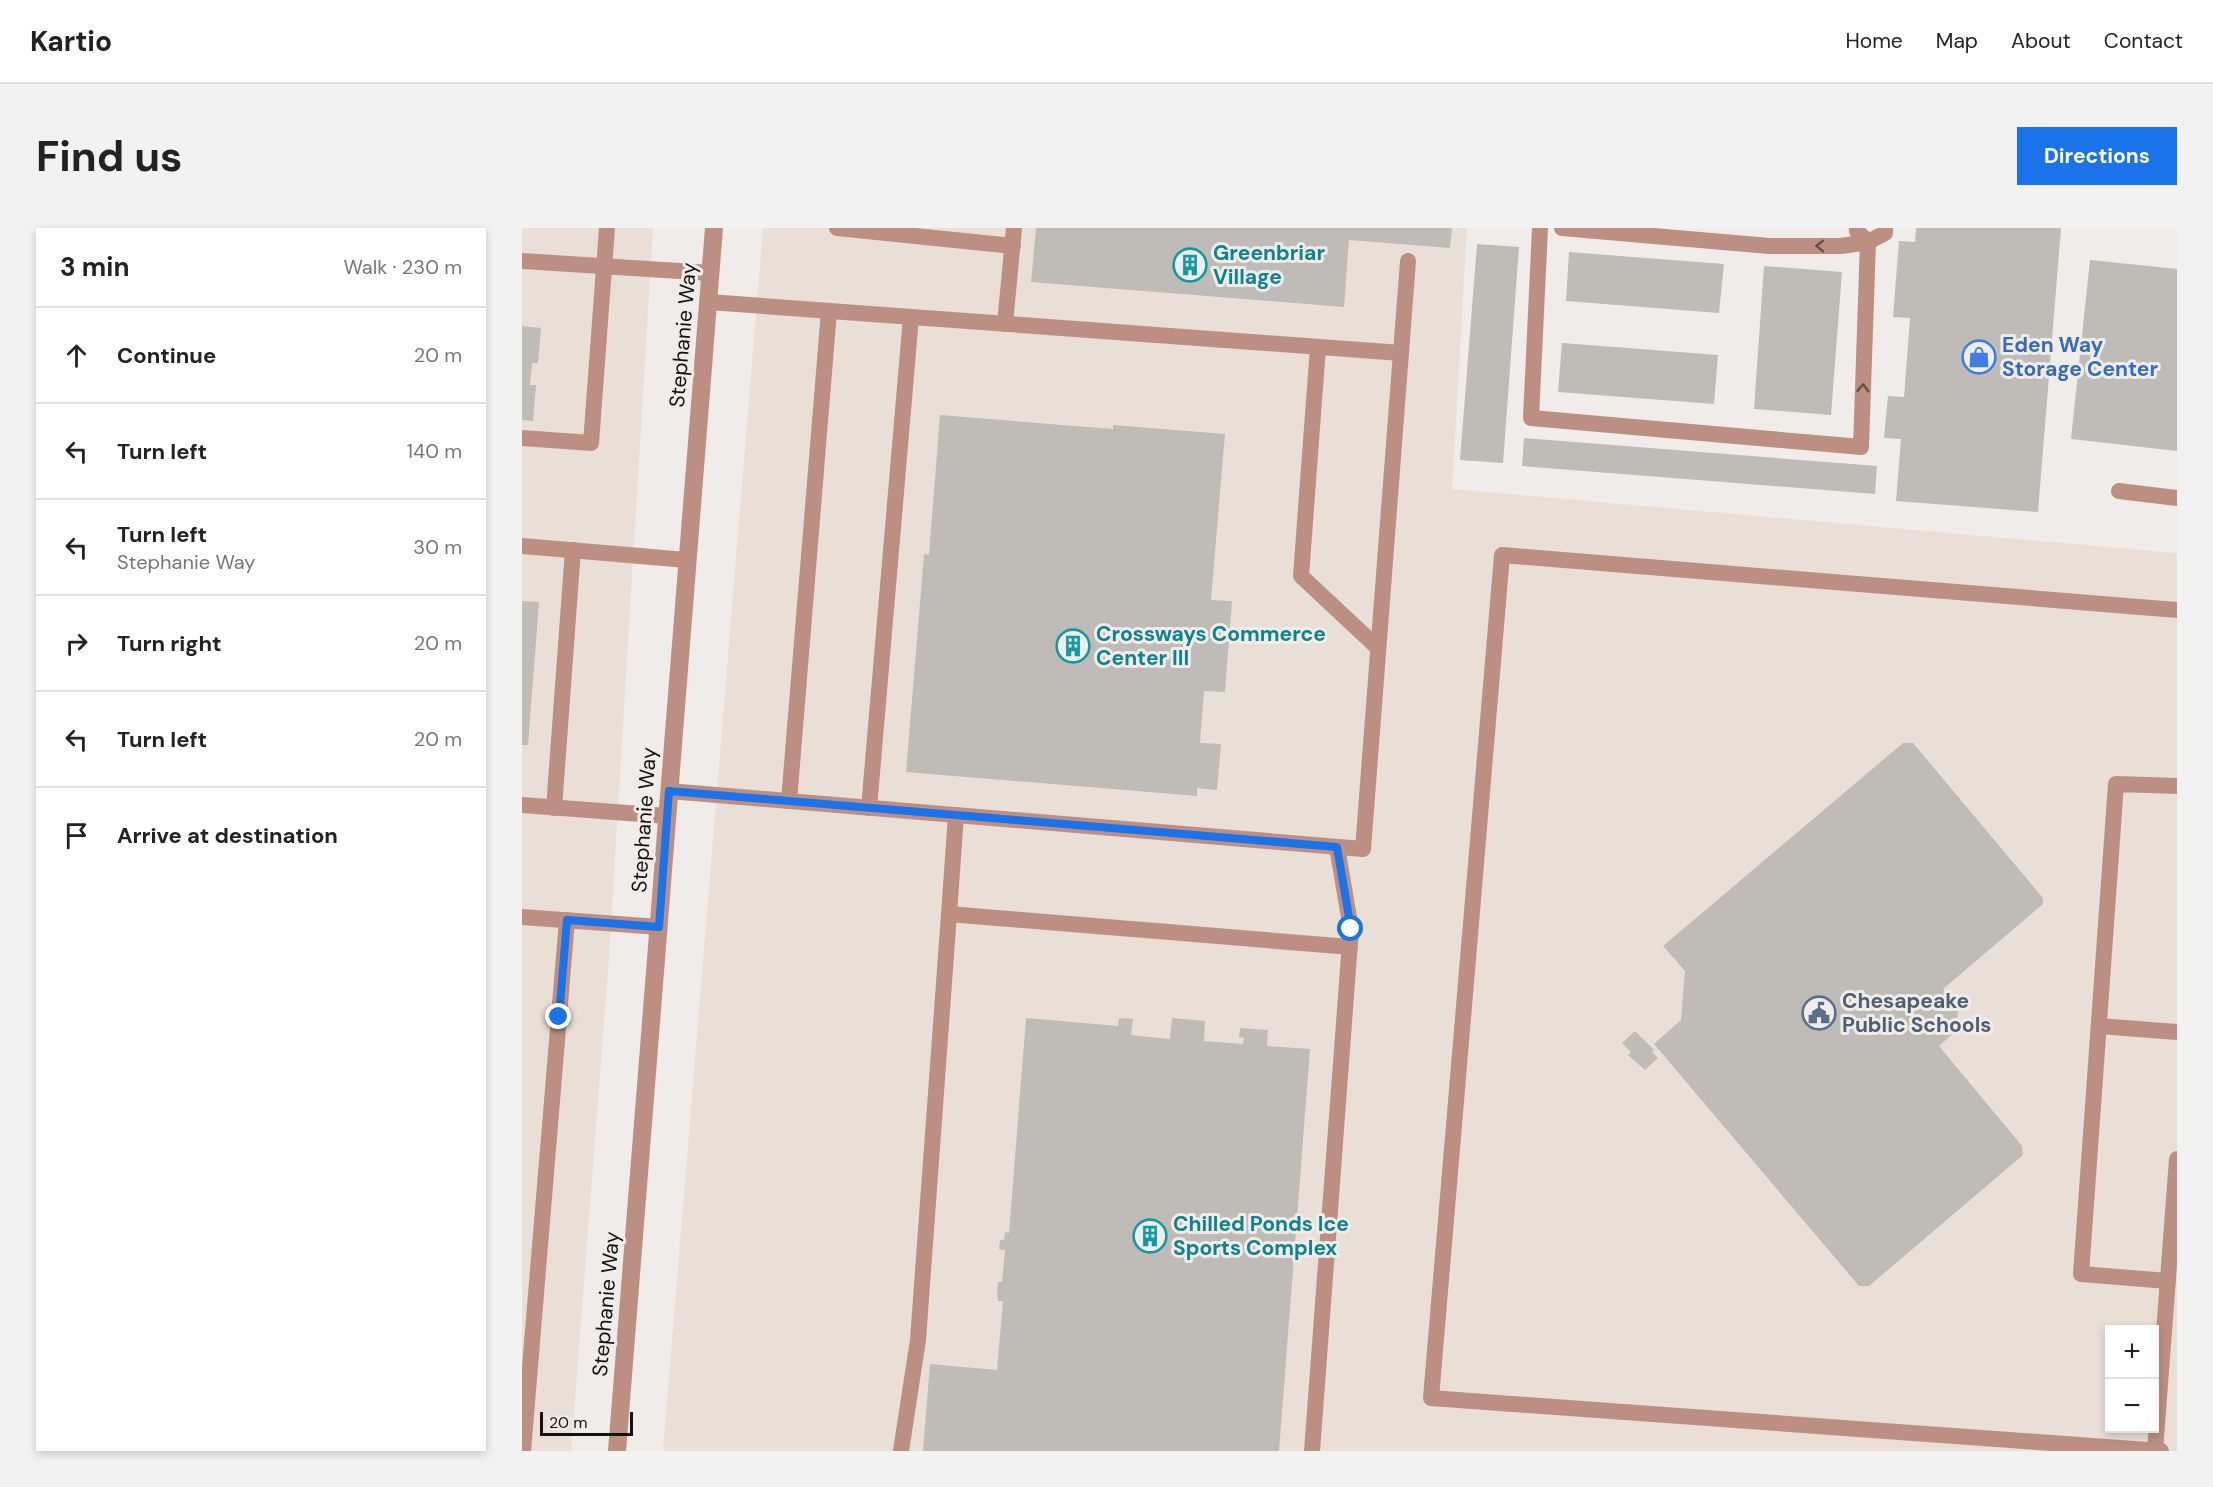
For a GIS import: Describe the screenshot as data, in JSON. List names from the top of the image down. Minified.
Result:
{"streets":{"street":["Stephanie Way"]},"places":{"building":["Greenbriar Village","Crossways Commerce Center III","Chilled Ponds Ice Sports Complex"],"shop":["Eden Way Storage Center"],"public building":["Chesapeake Public Schools"]},"scale_bar":"20 m","page":{"header":"Kartio","nav":["Home","Map","About","Contact"],"buttons":"Directions","title":"Find us","heading":["3 min","Walk · 230 m"],"list":[["Continue","20 m"],["Turn left","140 m"],["Turn left","Stephanie Way","30 m"],["Turn right","20 m"],["Turn left","20 m"],"Arrive at destination"],"map_buttons":["+","−"],"scale":"20 m"}}
